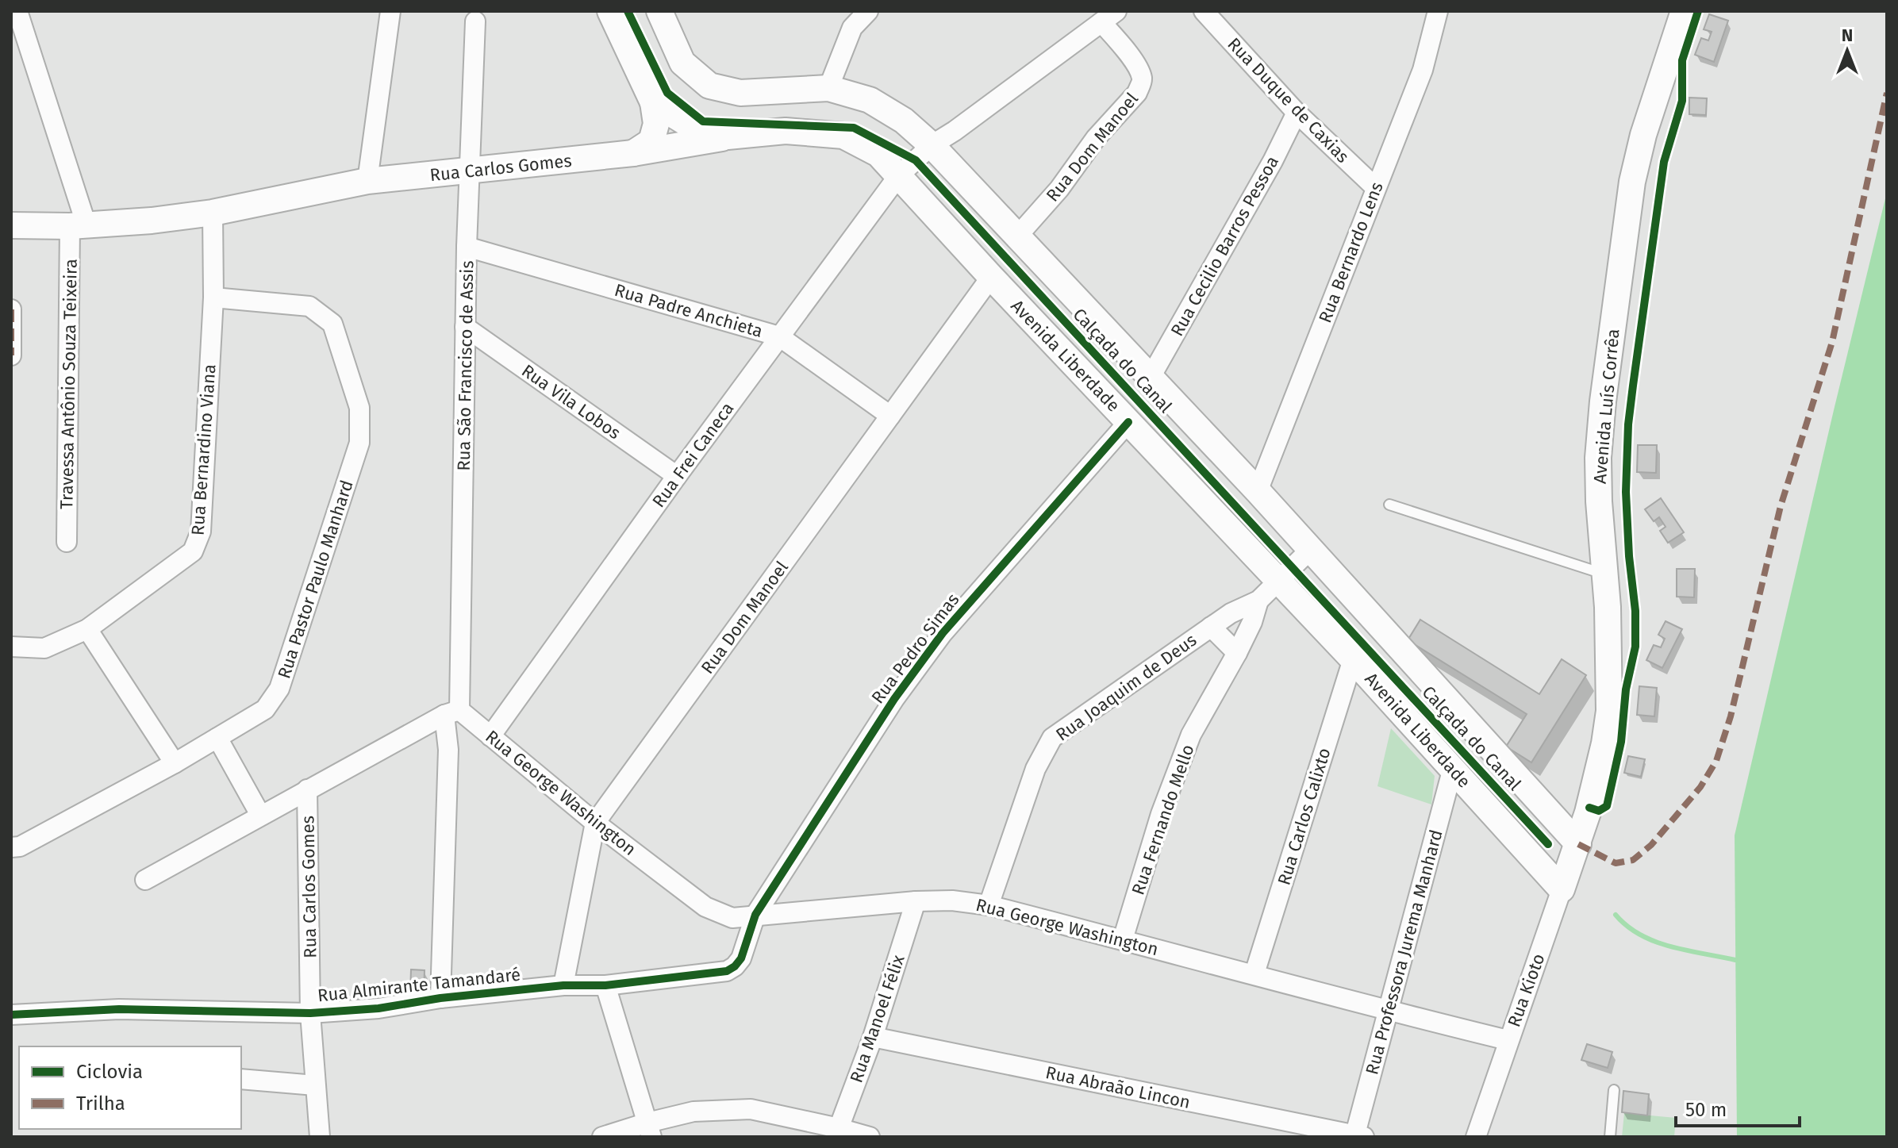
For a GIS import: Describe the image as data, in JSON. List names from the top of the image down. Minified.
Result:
{"streets":{"main road":["Rua Carlos Gomes","Avenida Liberdade","Avenida Luís Corrêa","Rua Kioto"],"street":["Rua Duque de Caxias","Rua Dom Manoel","Rua Cecilio Barros Pessoa","Rua Bernardo Lens","Rua Padre Anchieta","Rua São Francisco de Assis","Travessa Antônio Souza Teixeira","Rua Vila Lobos","Rua Bernardino Viana","Rua Frei Caneca","Rua Pastor Paulo Manhard","Rua Pedro Simas","Rua Joaquim de Deus","Rua George Washington","Rua Carlos Calixto","Rua Fernando Mello","Rua Professora Jurema Manhard","Rua Almirante Tamandaré","Rua Manoel Félix","Rua Abraão Lincon"],"cycle path":["Calçada do Canal"]},"crossings":[["Rua Duque de Caxias","Rua Cecilio Barros Pessoa"],["Rua Duque de Caxias","Rua Bernardo Lens"],["Rua Dom Manoel","Rua Padre Anchieta"],["Rua Dom Manoel","Avenida Liberdade"],["Rua Dom Manoel","Rua Frei Caneca"],["Rua Dom Manoel","Rua George Washington"],["Rua Dom Manoel","Rua Almirante Tamandaré"],["Rua Carlos Gomes","Avenida Liberdade"],["Rua Carlos Gomes","Rua São Francisco de Assis"],["Rua Carlos Gomes","Travessa Antônio Souza Teixeira"],["Rua Carlos Gomes","Rua Bernardino Viana"],["Rua Carlos Gomes","Rua Almirante Tamandaré"],["Rua Padre Anchieta","Rua São Francisco de Assis"],["Rua Padre Anchieta","Rua Frei Caneca"],["Avenida Liberdade","Rua Frei Caneca"],["Avenida Liberdade","Rua Pedro Simas"],["Avenida Liberdade","Rua Joaquim de Deus"],["Avenida Liberdade","Rua Carlos Calixto"],["Avenida Liberdade","Rua Professora Jurema Manhard"],["Avenida Liberdade","Rua Kioto"],["Rua São Francisco de Assis","Rua Vila Lobos"],["Rua São Francisco de Assis","Rua George Washington"],["Rua São Francisco de Assis","Rua Almirante Tamandaré"],["Rua Vila Lobos","Rua Frei Caneca"],["Avenida Luís Corrêa","Rua Kioto"],["Rua Bernardino Viana","Rua Pastor Paulo Manhard"],["Rua Frei Caneca","Rua George Washington"],["Rua Pedro Simas","Rua George Washington"],["Rua Pedro Simas","Rua Almirante Tamandaré"],["Rua Joaquim de Deus","Rua George Washington"],["Rua Joaquim de Deus","Rua Fernando Mello"],["Rua George Washington","Rua Carlos Calixto"],["Rua George Washington","Rua Fernando Mello"],["Rua George Washington","Rua Professora Jurema Manhard"],["Rua George Washington","Rua Almirante Tamandaré"],["Rua George Washington","Rua Kioto"],["Rua George Washington","Rua Manoel Félix"],["Rua Professora Jurema Manhard","Rua Abraão Lincon"],["Rua Manoel Félix","Rua Abraão Lincon"]],"legend":["Ciclovia","Trilha"],"scale_bar":"50 m","north":"top"}
